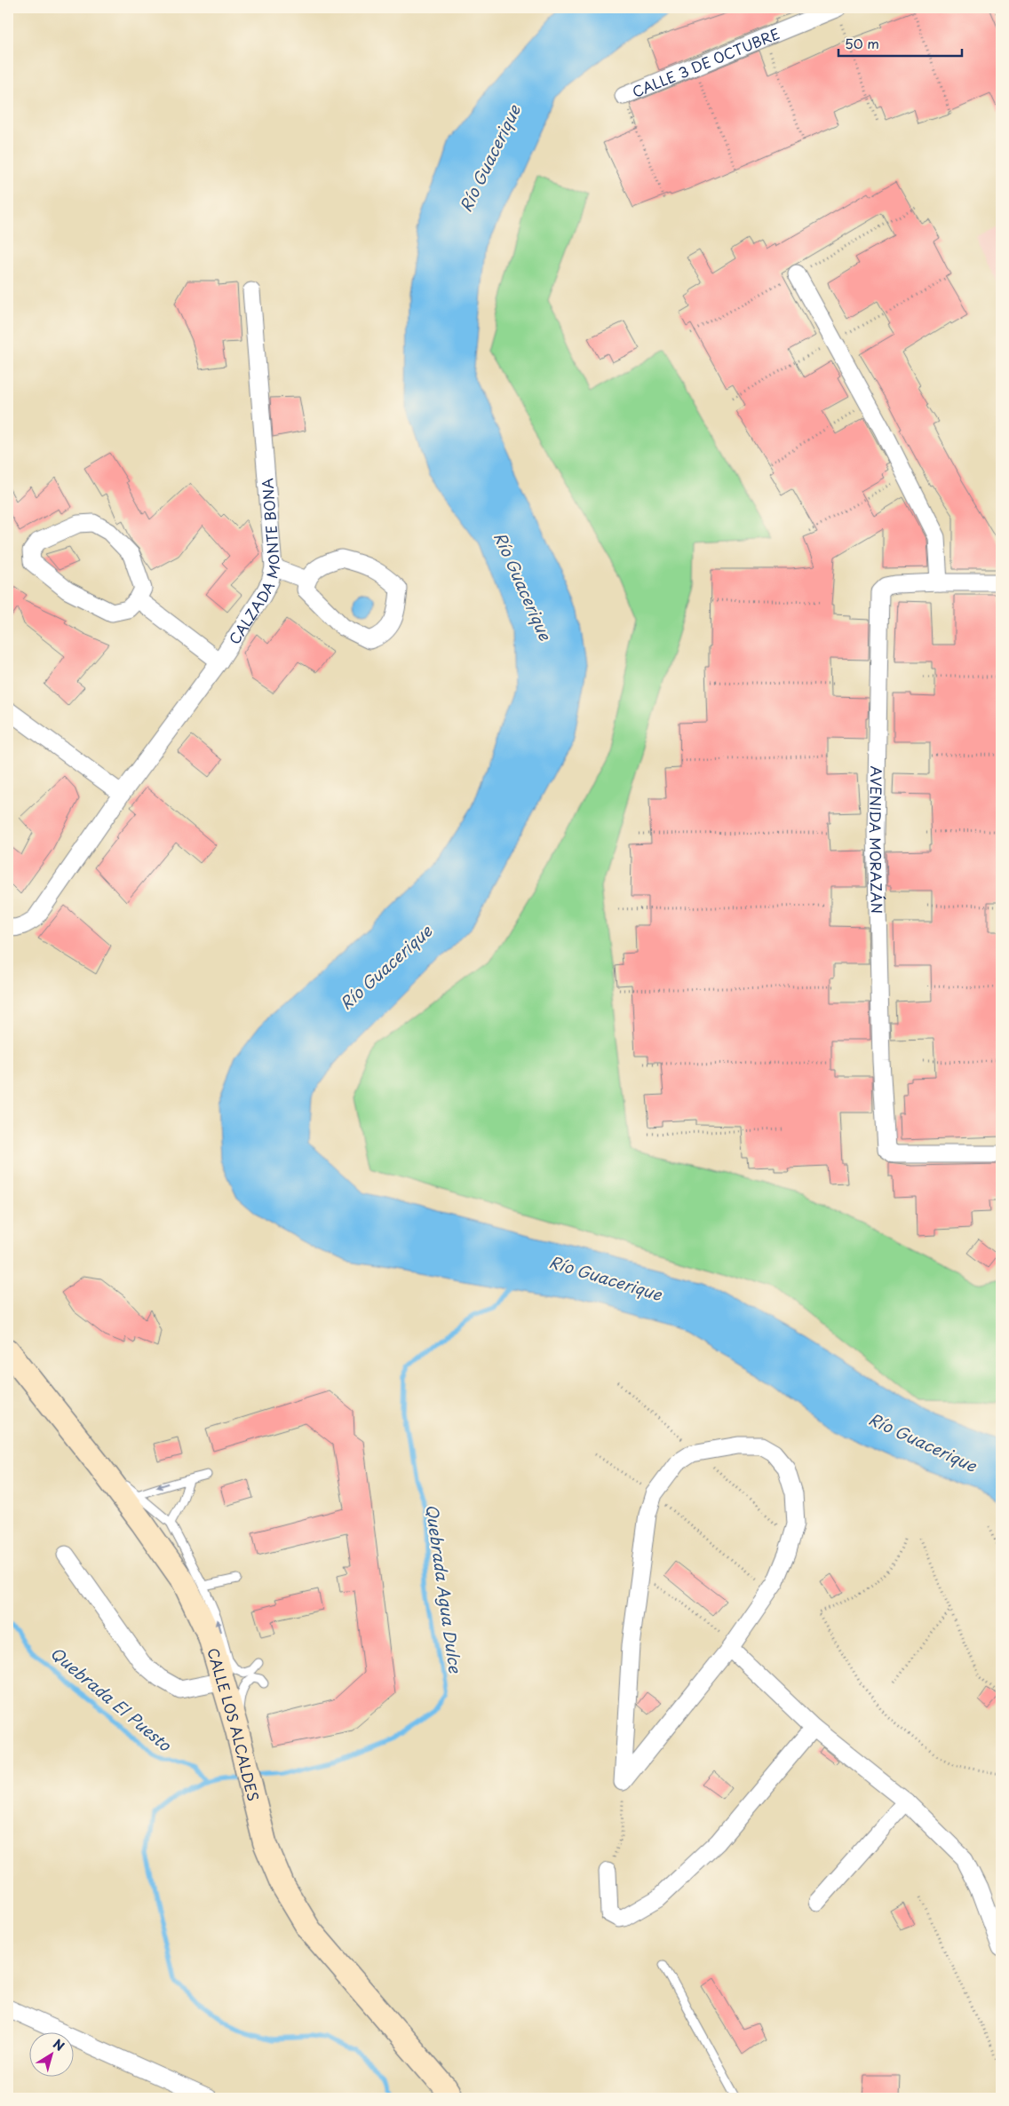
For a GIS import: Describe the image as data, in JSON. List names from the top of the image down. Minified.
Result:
{"streets":{"main road":["CALLE LOS ALCALDES"],"street":["CALLE 3 DE OCTUBRE","CALZADA MONTE BONA","AVENIDA MORAZÁN"]},"water":["Río Guacerique","Quebrada Agua Dulce","Quebrada El Puesto"],"scale_bar":"50 m","north":"top right"}
